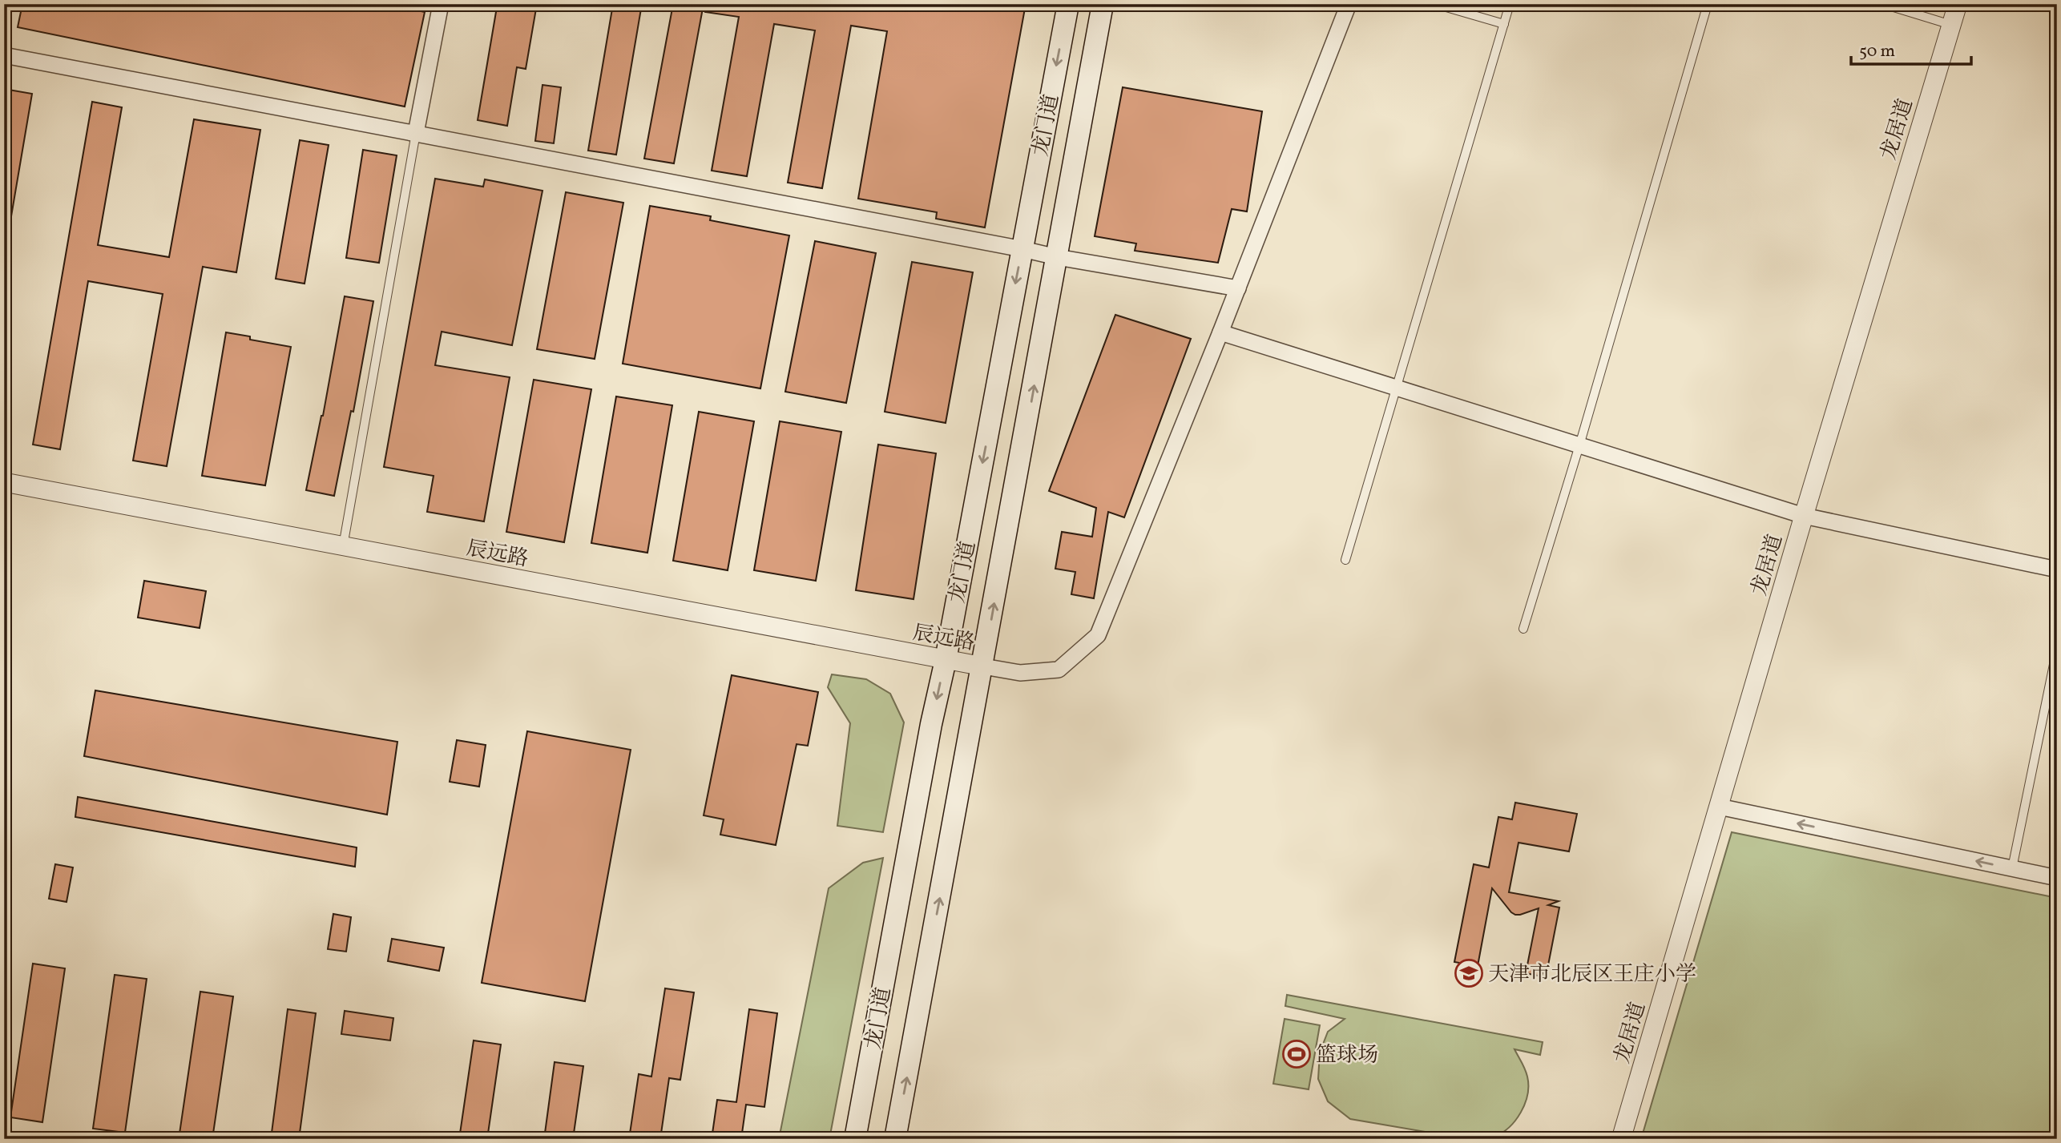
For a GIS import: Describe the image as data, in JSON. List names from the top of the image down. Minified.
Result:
{"streets":{"main road":["龙门道"],"street":["龙居道","辰远路"]},"crossings":[["龙门道","辰远路"]],"places":{"school or university":["天津市北辰区王庄小学"],"sports":["篮球场"]},"scale_bar":"50 m"}
